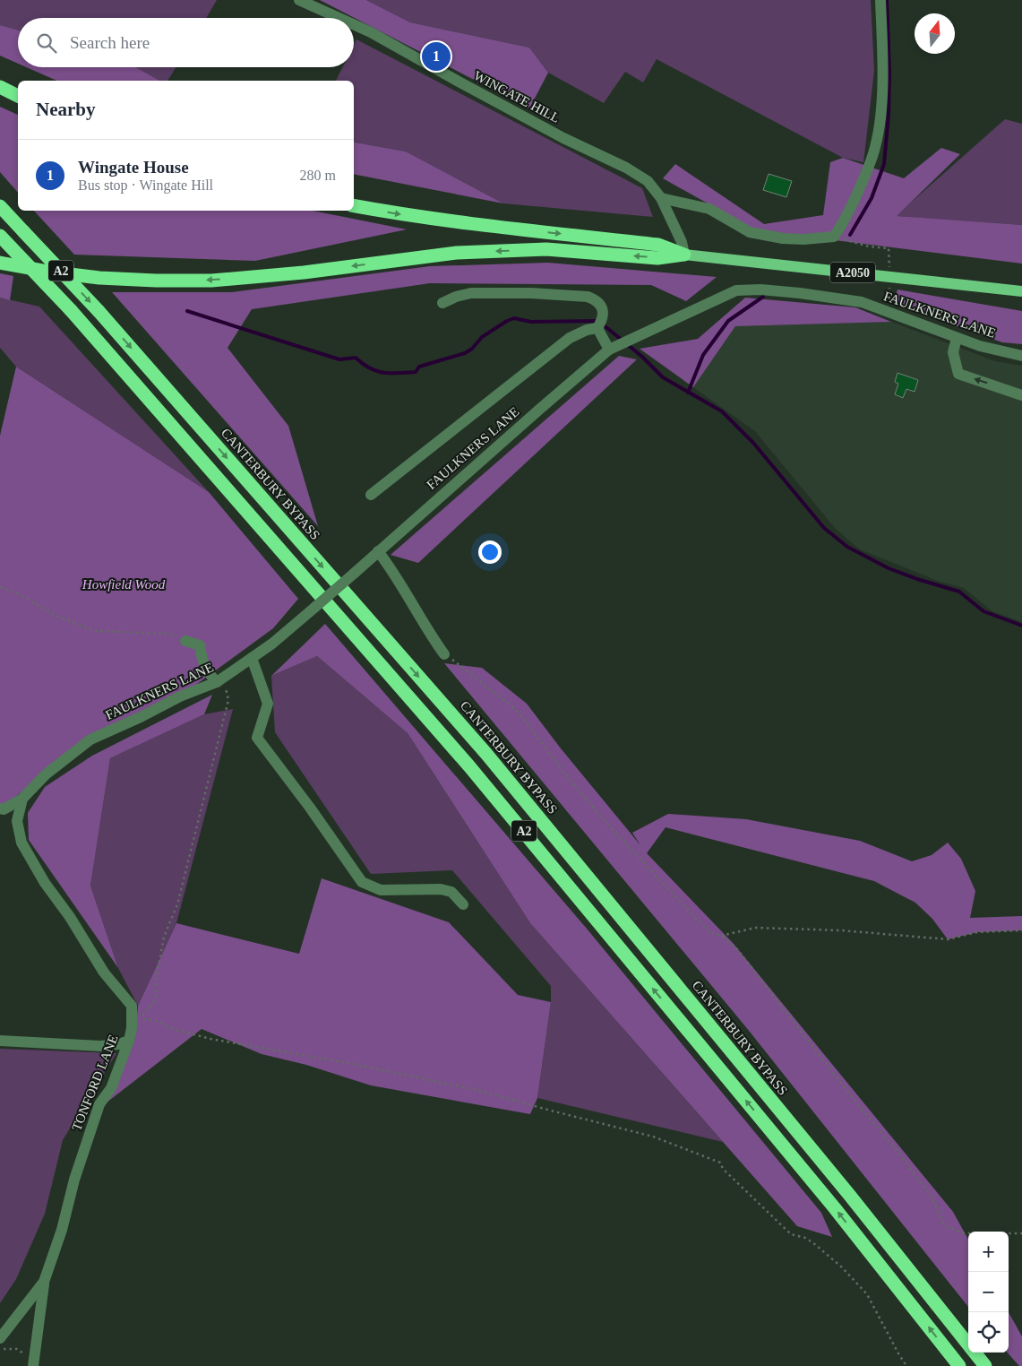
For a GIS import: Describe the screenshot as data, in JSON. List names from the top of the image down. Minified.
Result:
{"streets":{"highway":["A2","CANTERBURY BYPASS"],"main road":["A2050"],"street":["WINGATE HILL","FAULKNERS LANE","TONFORD LANE"]},"crossings":[["WINGATE HILL","A2050"],["FAULKNERS LANE","TONFORD LANE"]],"parks":["Howfield Wood"],"north":"top","page":{"search":"Search here","pins":"1","heading":"Nearby","list":[{"mark":"1","name":"Wingate House","note":"Bus stop · Wingate Hill","value":"280 m"}],"map_buttons":["+","−"]}}
